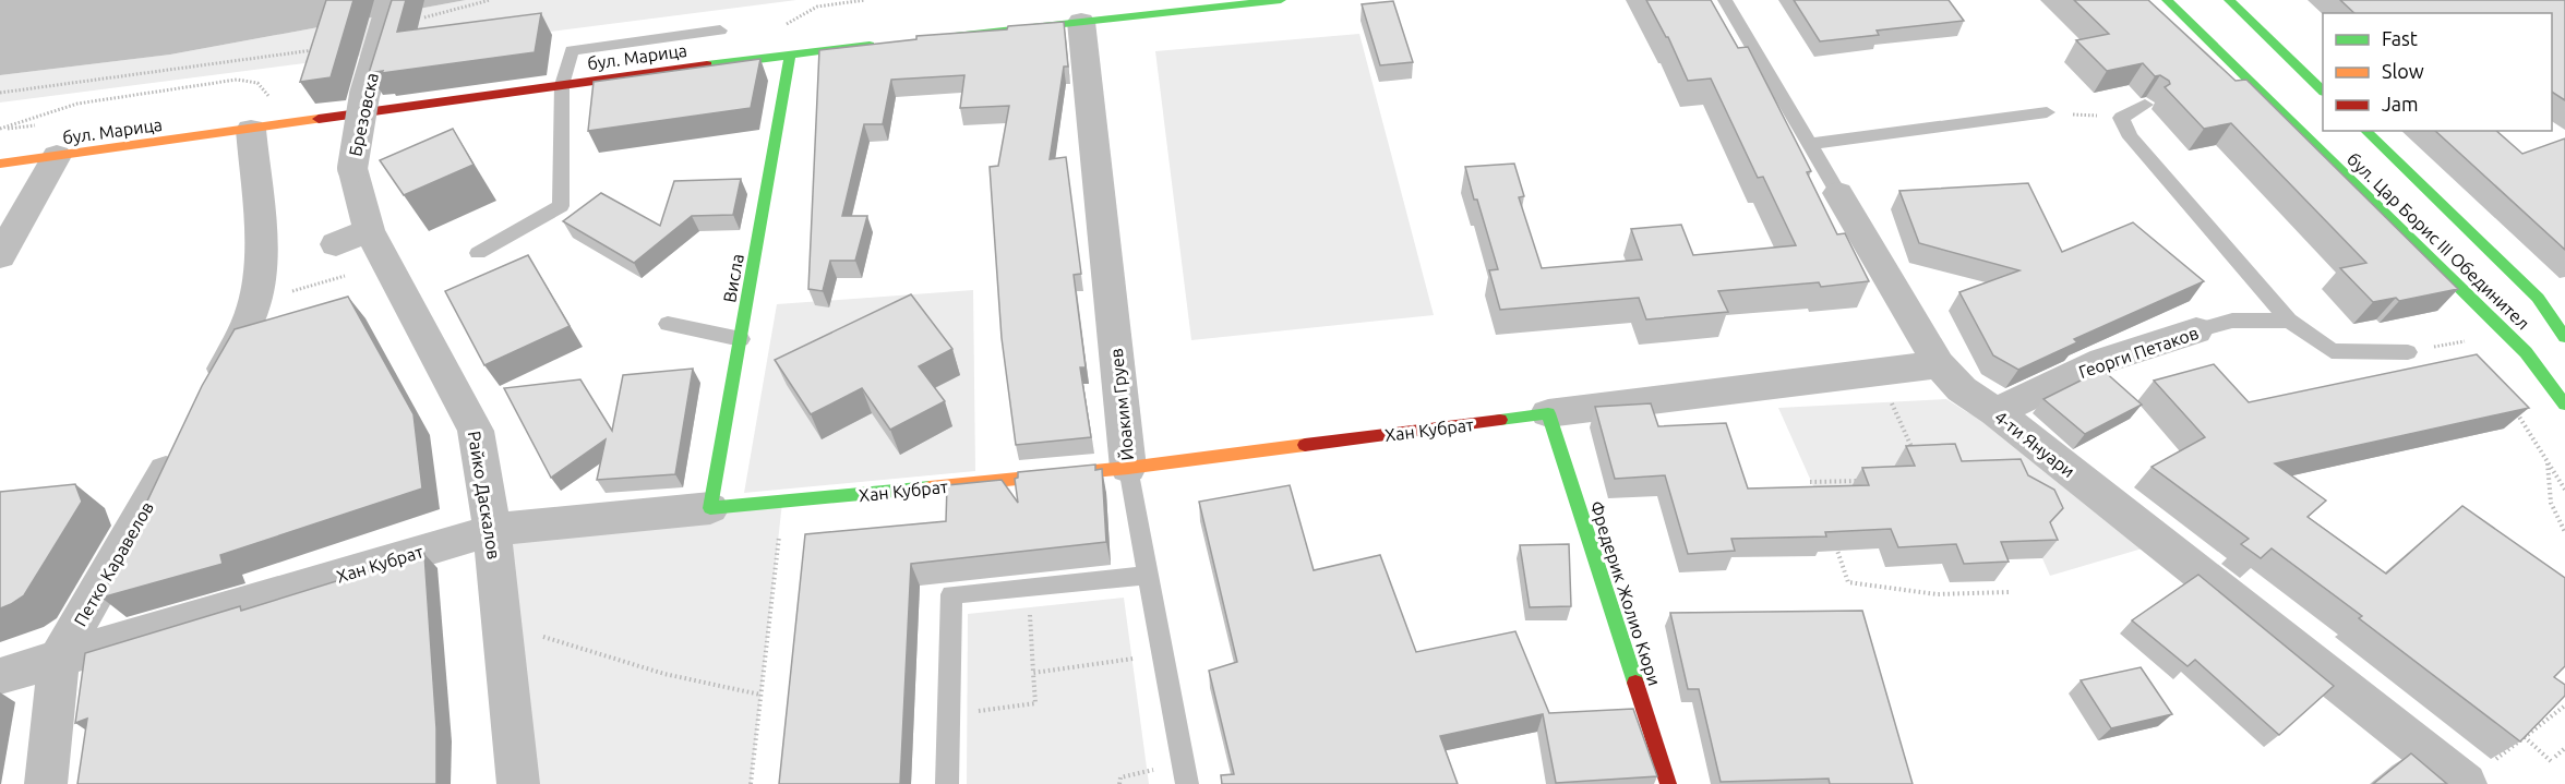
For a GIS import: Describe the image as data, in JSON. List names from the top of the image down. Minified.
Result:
{"streets":{"street":["бул. Марица","Брезовска","бул. Цар Борис III Обединител","Висла","Георги Петаков","Йоаким Груев","Хан Кубрат","4-ти Януари","Райко Даскалов","Петко Каравелов","Фредерик Жолио Кюри"]},"crossings":[["бул. Марица","Висла"],["Брезовска","Райко Даскалов"],["Висла","Хан Кубрат"],["Георги Петаков","4-ти Януари"],["Йоаким Груев","Хан Кубрат"],["Хан Кубрат","4-ти Януари"],["Хан Кубрат","Райко Даскалов"],["Хан Кубрат","Петко Каравелов"],["Хан Кубрат","Фредерик Жолио Кюри"]],"legend":["Fast","Slow","Jam"]}
